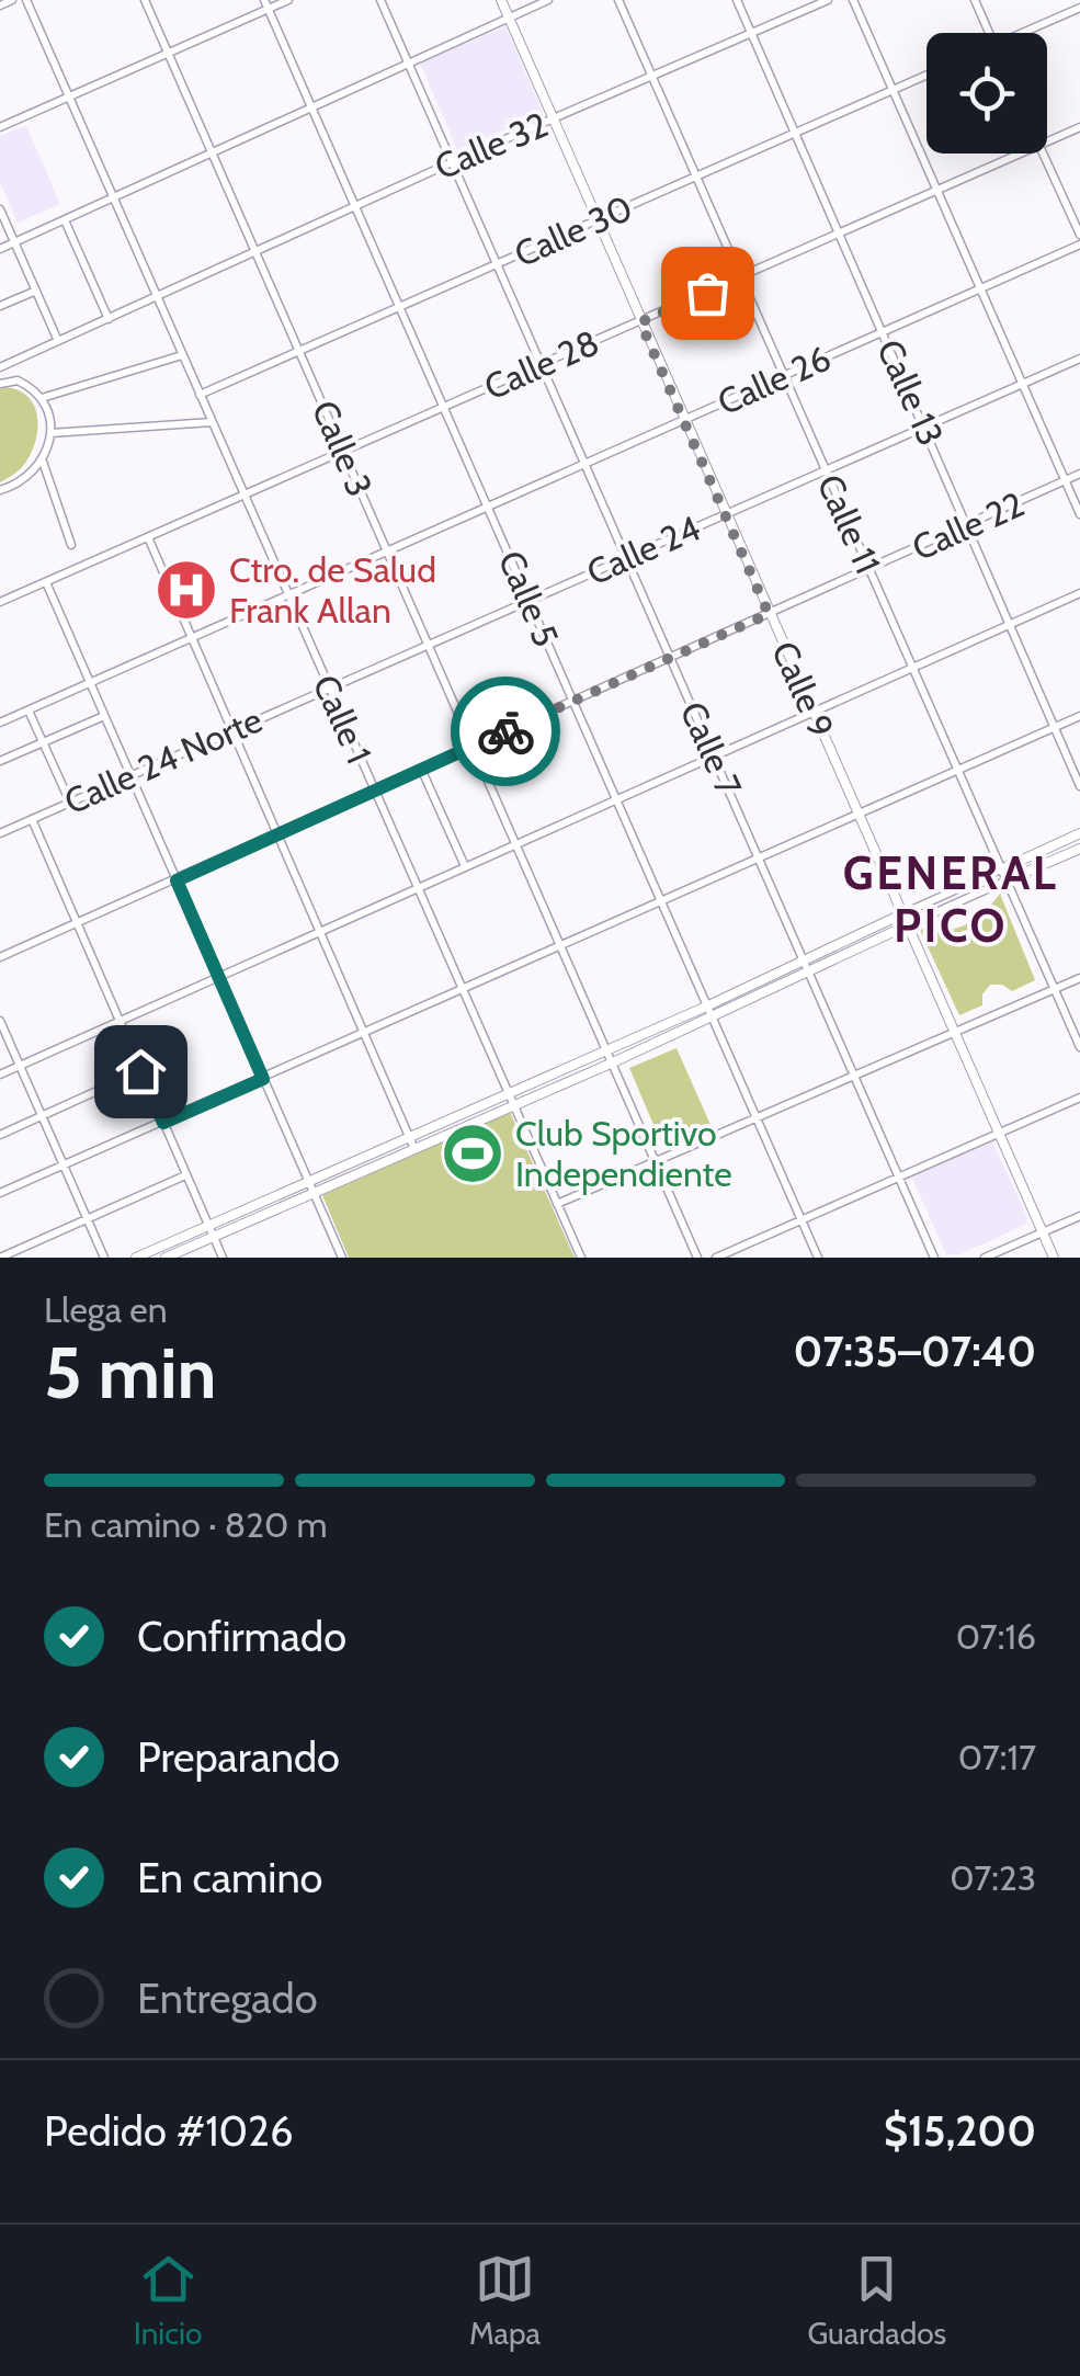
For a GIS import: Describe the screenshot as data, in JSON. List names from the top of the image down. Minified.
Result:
{"streets":{"main road":["Calle 9"],"street":["Calle 32","Calle 30","Calle 28","Calle 26","Calle 13","Calle 3","Calle 11","Calle 22","Calle 24","Calle 5","Calle 1","Calle 7","Calle 24 Norte"]},"crossings":[["Calle 32","Calle 13"],["Calle 32","Calle 3"],["Calle 32","Calle 11"],["Calle 32","Calle 5"],["Calle 32","Calle 9"],["Calle 32","Calle 1"],["Calle 32","Calle 7"],["Calle 30","Calle 13"],["Calle 30","Calle 3"],["Calle 30","Calle 11"],["Calle 30","Calle 5"],["Calle 30","Calle 9"],["Calle 30","Calle 1"],["Calle 30","Calle 7"],["Calle 28","Calle 13"],["Calle 28","Calle 3"],["Calle 28","Calle 11"],["Calle 28","Calle 5"],["Calle 28","Calle 9"],["Calle 28","Calle 1"],["Calle 28","Calle 7"],["Calle 26","Calle 13"],["Calle 26","Calle 3"],["Calle 26","Calle 11"],["Calle 26","Calle 5"],["Calle 26","Calle 9"],["Calle 26","Calle 1"],["Calle 26","Calle 7"],["Calle 13","Calle 22"],["Calle 13","Calle 24"],["Calle 3","Calle 22"],["Calle 3","Calle 24"],["Calle 11","Calle 22"],["Calle 11","Calle 24"],["Calle 22","Calle 5"],["Calle 22","Calle 9"],["Calle 22","Calle 1"],["Calle 22","Calle 7"],["Calle 24","Calle 5"],["Calle 24","Calle 9"],["Calle 24","Calle 1"],["Calle 24","Calle 7"],["Calle 24","Calle 24 Norte"],["Calle 1","Calle 24 Norte"]],"districts":["GENERAL PICO"],"places":{"hospital":["Ctro. de Salud Frank Allan"],"sports":["Club Sportivo Independiente"]},"page":{"heading":["5 min","Llega en","07:35–07:40"],"panel":["Pedido #1026","$15,200"],"bar":"En camino · 820 m","list":[["Confirmado","07:16"],["Preparando","07:17"],["En camino","07:23"],"Entregado"],"tabs":["Inicio","Mapa","Guardados"]}}
